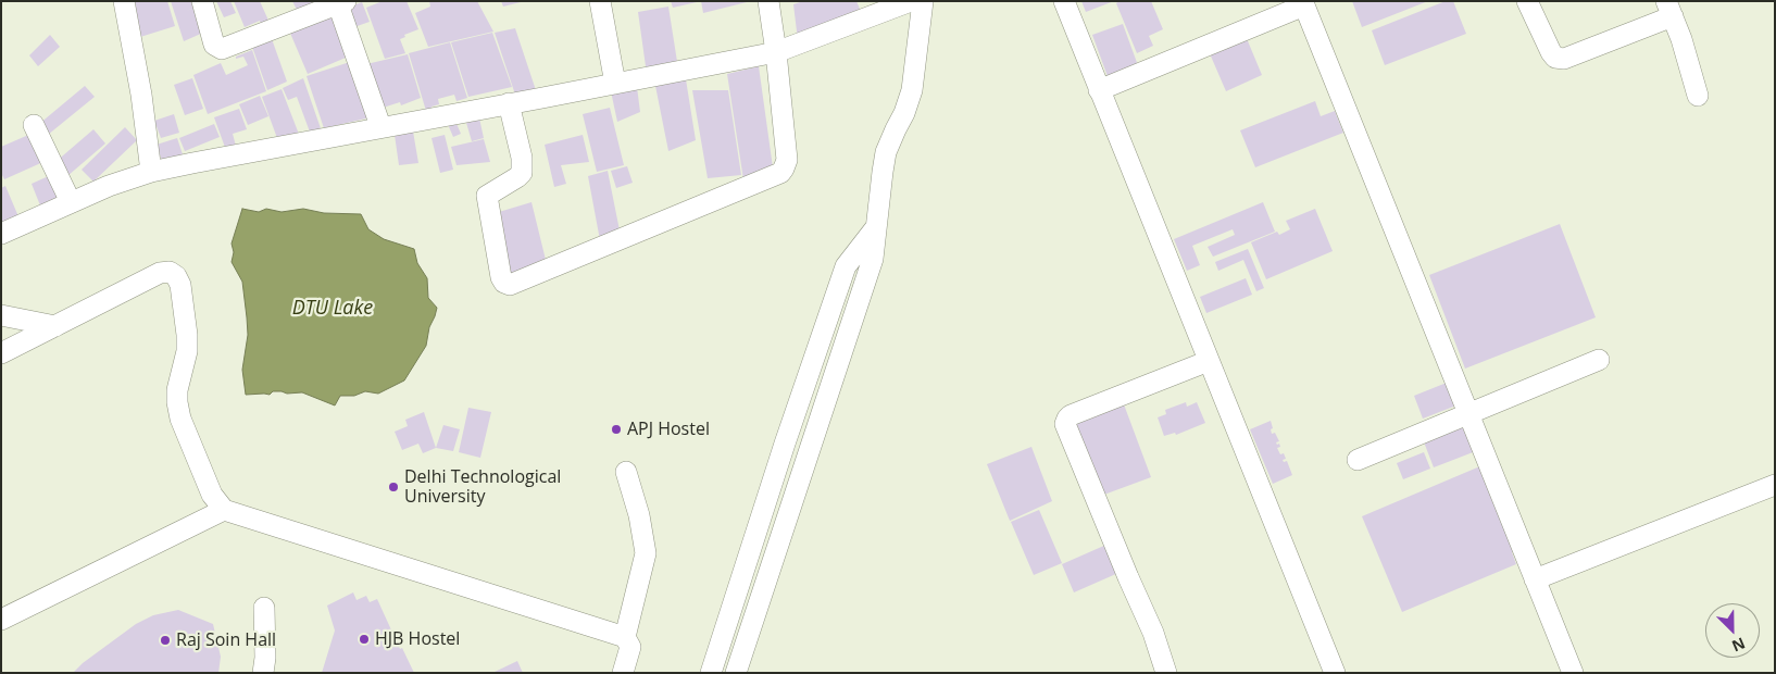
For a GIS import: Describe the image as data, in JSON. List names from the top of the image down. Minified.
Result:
{"water":["DTU Lake"],"places":["APJ Hostel","Delhi Technological University","HJB Hostel","Raj Soin Hall"],"north":"bottom right"}
